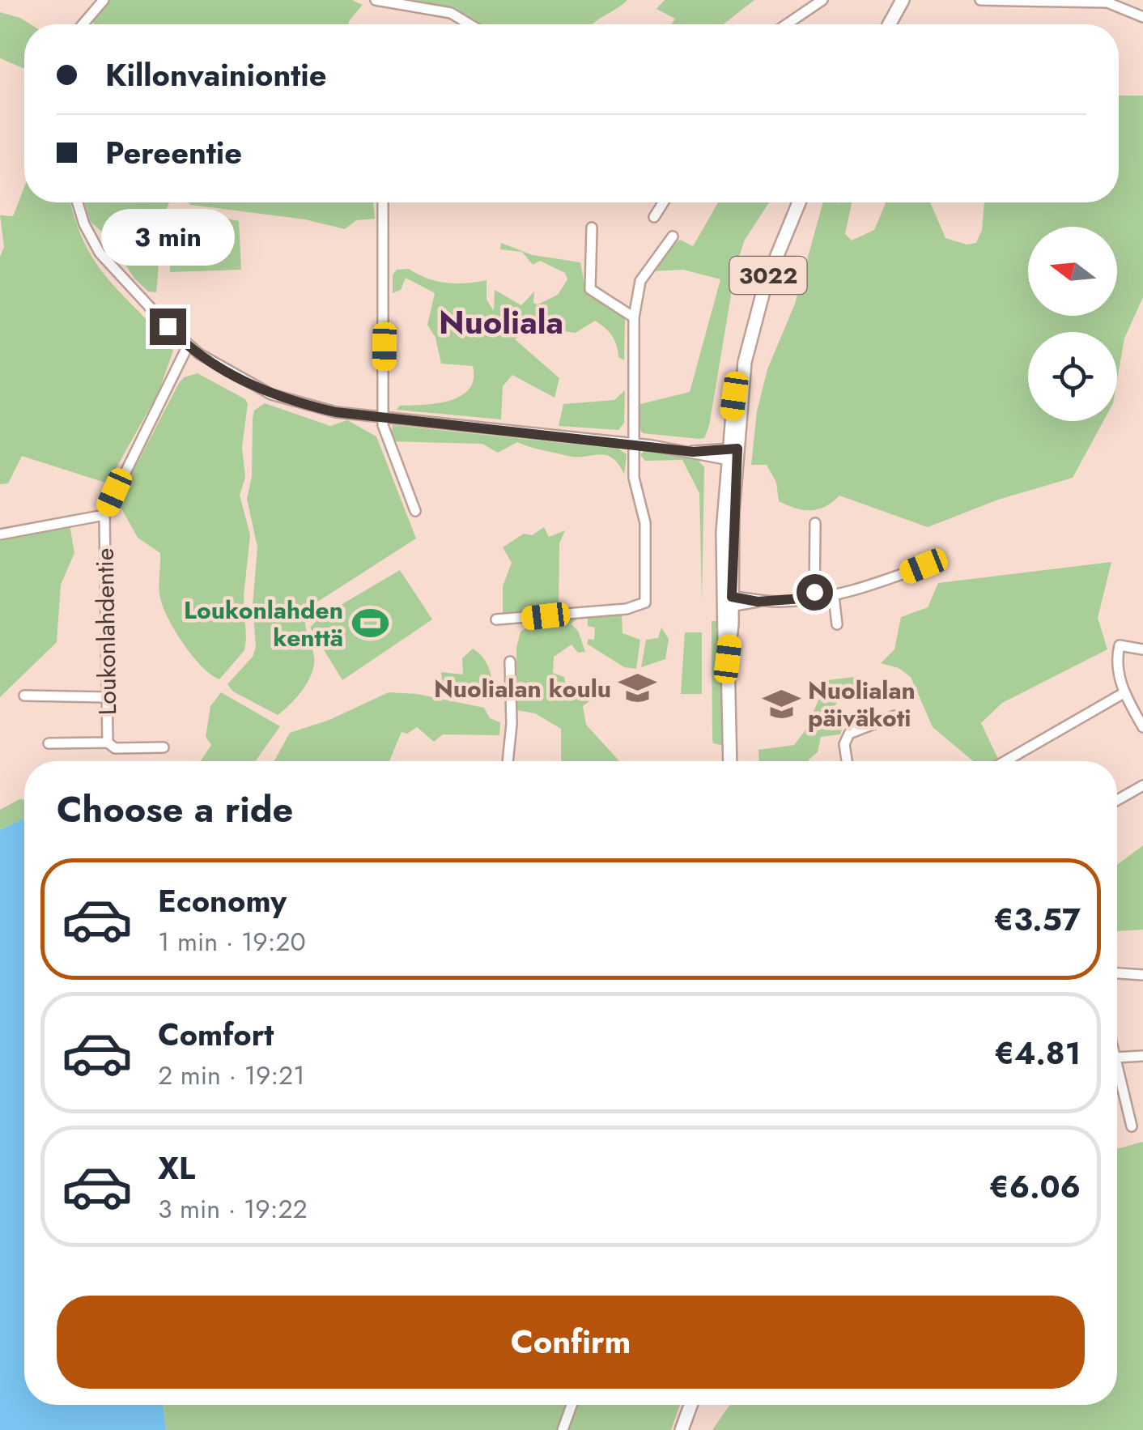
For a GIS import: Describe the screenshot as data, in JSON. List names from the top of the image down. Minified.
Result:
{"streets":{"main road":["3022"],"street":["Loukonlahdentie"]},"districts":["Nuoliala"],"places":{"sports":["Loukonlahden kenttä"],"school or university":["Nuolialan koulu","Nuolialan päiväkoti"]},"north":"left","page":{"banner":["Killonvainiontie","Pereentie"],"bubble":"3 min","heading":"Choose a ride","list":[{"name":"Economy","note":"1 min · 19:20","value":"€3.57"},{"name":"Comfort","note":"2 min · 19:21","value":"€4.81"},{"name":"XL","note":"3 min · 19:22","value":"€6.06"}],"buttons":"Confirm"}}
